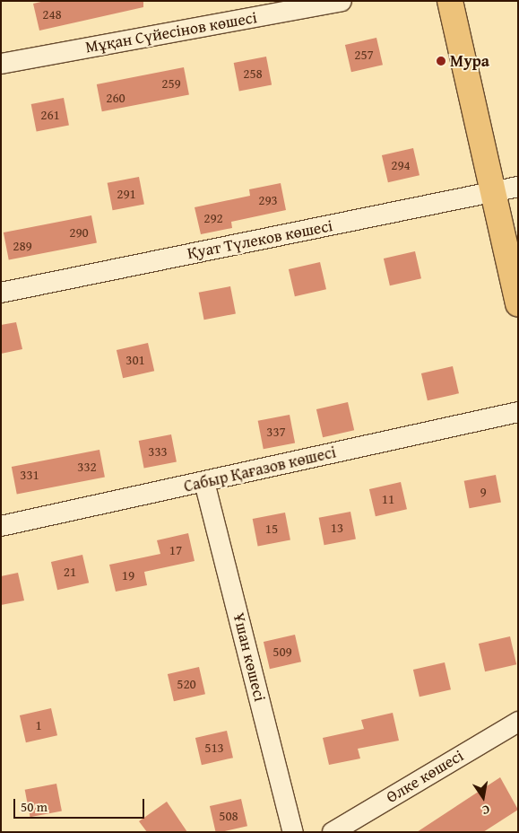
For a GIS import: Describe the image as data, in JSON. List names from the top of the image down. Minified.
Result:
{"streets":{"street":["Мұқан Сүйесінов көшесі","Қуат Түлеков көшесі","Сабыр Қағазов көшесі","Ұшан көшесі","Өлке көшесі"]},"crossings":[["Сабыр Қағазов көшесі","Ұшан көшесі"]],"places":["Мура"],"house_numbers":["248","257","258","259","260","261","294","291","293","292","290","289","301","337","333","332","331","9","11","13","15","17","21","19","509","520","1","513","508"],"scale_bar":"50 m","north":"bottom"}
